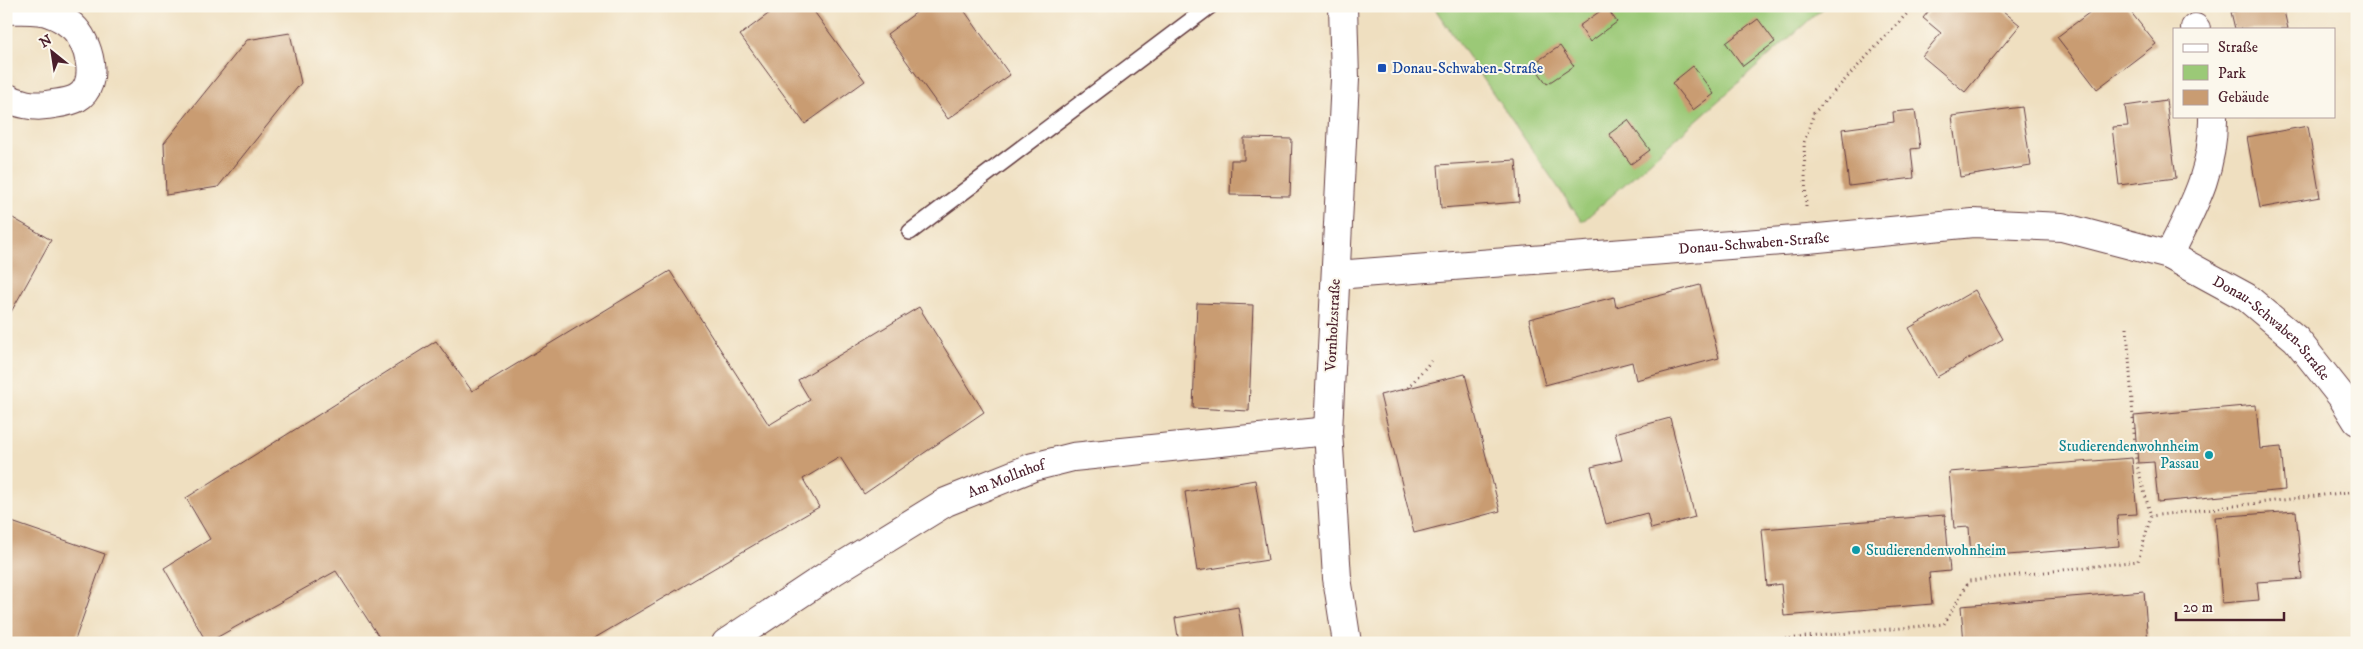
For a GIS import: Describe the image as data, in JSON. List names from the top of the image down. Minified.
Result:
{"streets":{"street":["Donau-Schwaben-Straße","Vornholzstraße","Am Mollnhof"]},"crossings":[["Donau-Schwaben-Straße","Vornholzstraße"],["Vornholzstraße","Am Mollnhof"]],"places":{"transit":["Donau-Schwaben-Straße"],"other":["Studierendenwohnheim Passau","Studierendenwohnheim"]},"legend":["Straße","Park","Gebäude"],"scale_bar":"20 m","north":"top left"}
